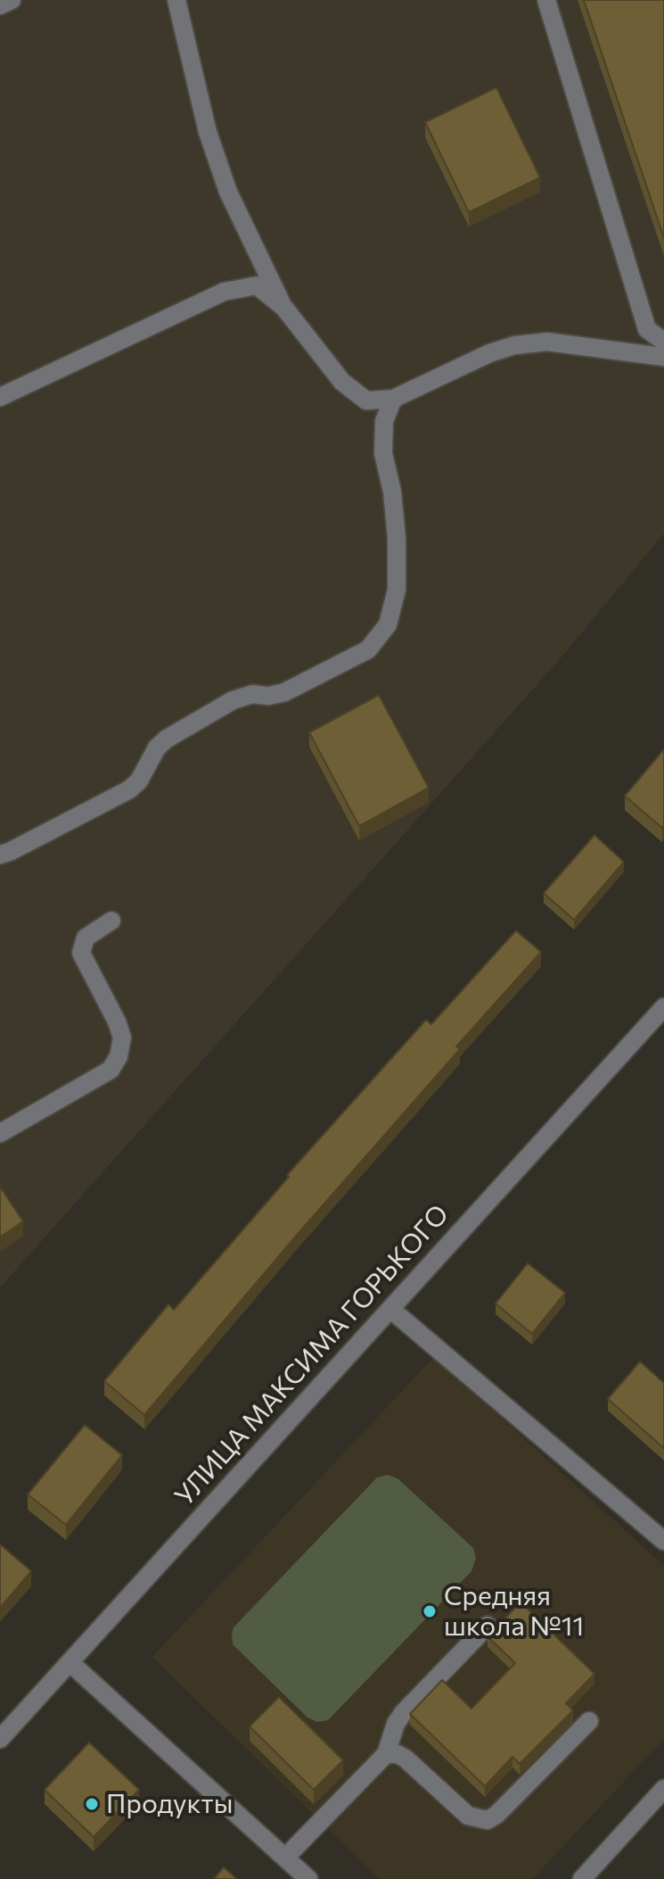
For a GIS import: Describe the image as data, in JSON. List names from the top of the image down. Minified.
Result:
{"streets":{"street":["УЛИЦА МАКСИМА ГОРЬКОГО"]},"places":["Средняя школа №11","Продукты"]}
